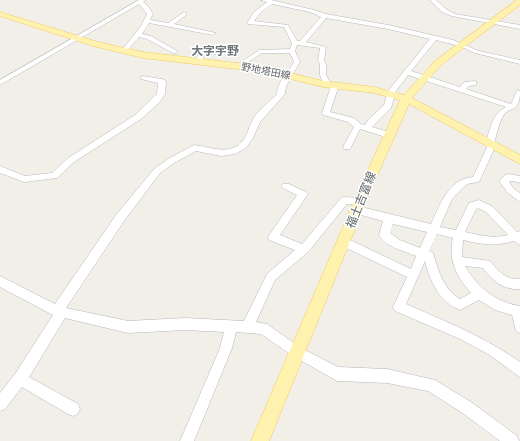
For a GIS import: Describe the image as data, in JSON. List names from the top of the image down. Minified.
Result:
{"streets":{"main road":["野地塔田線","福土吉富線"]},"crossings":[["野地塔田線","福土吉富線"]],"districts":["大字宇野"]}
